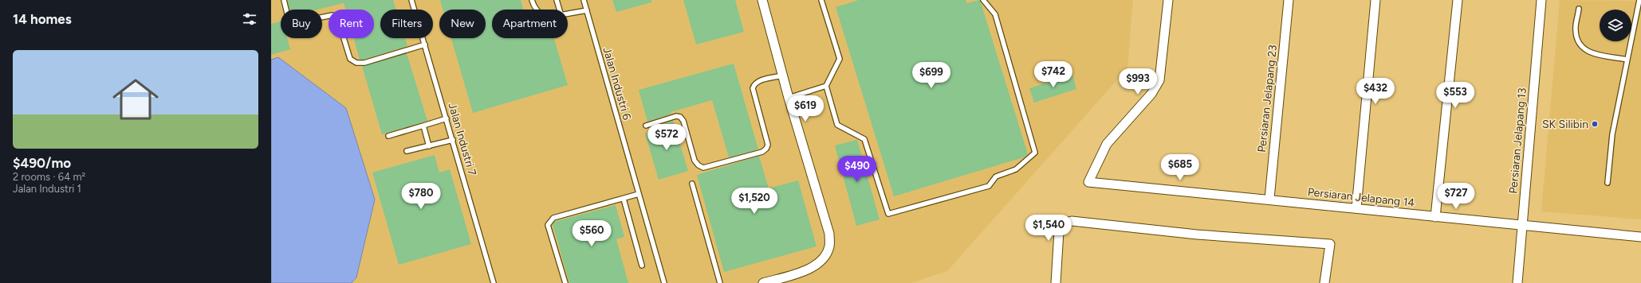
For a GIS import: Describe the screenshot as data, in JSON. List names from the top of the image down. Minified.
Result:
{"streets":{"street":["Persiaran Jelapang 23","Persiaran Jelapang 13","Persiaran Jelapang 14"],"lane":["Jalan Industri 6","Jalan Industri 7"]},"crossings":[["Persiaran Jelapang 23","Persiaran Jelapang 14"],["Persiaran Jelapang 13","Persiaran Jelapang 14"]],"places":["SK Silibin"],"page":{"heading":"14 homes","chip":["Buy","Rent","Filters","New","Apartment"],"list":[{"name":"$490/mo","note":"2 rooms · 64 m² · Jalan Industri 1"}],"price":["$742","$699","$993","$432","$553","$619","$572","$685","$490","$780","$727","$1,520","$1,540","$560"]}}
